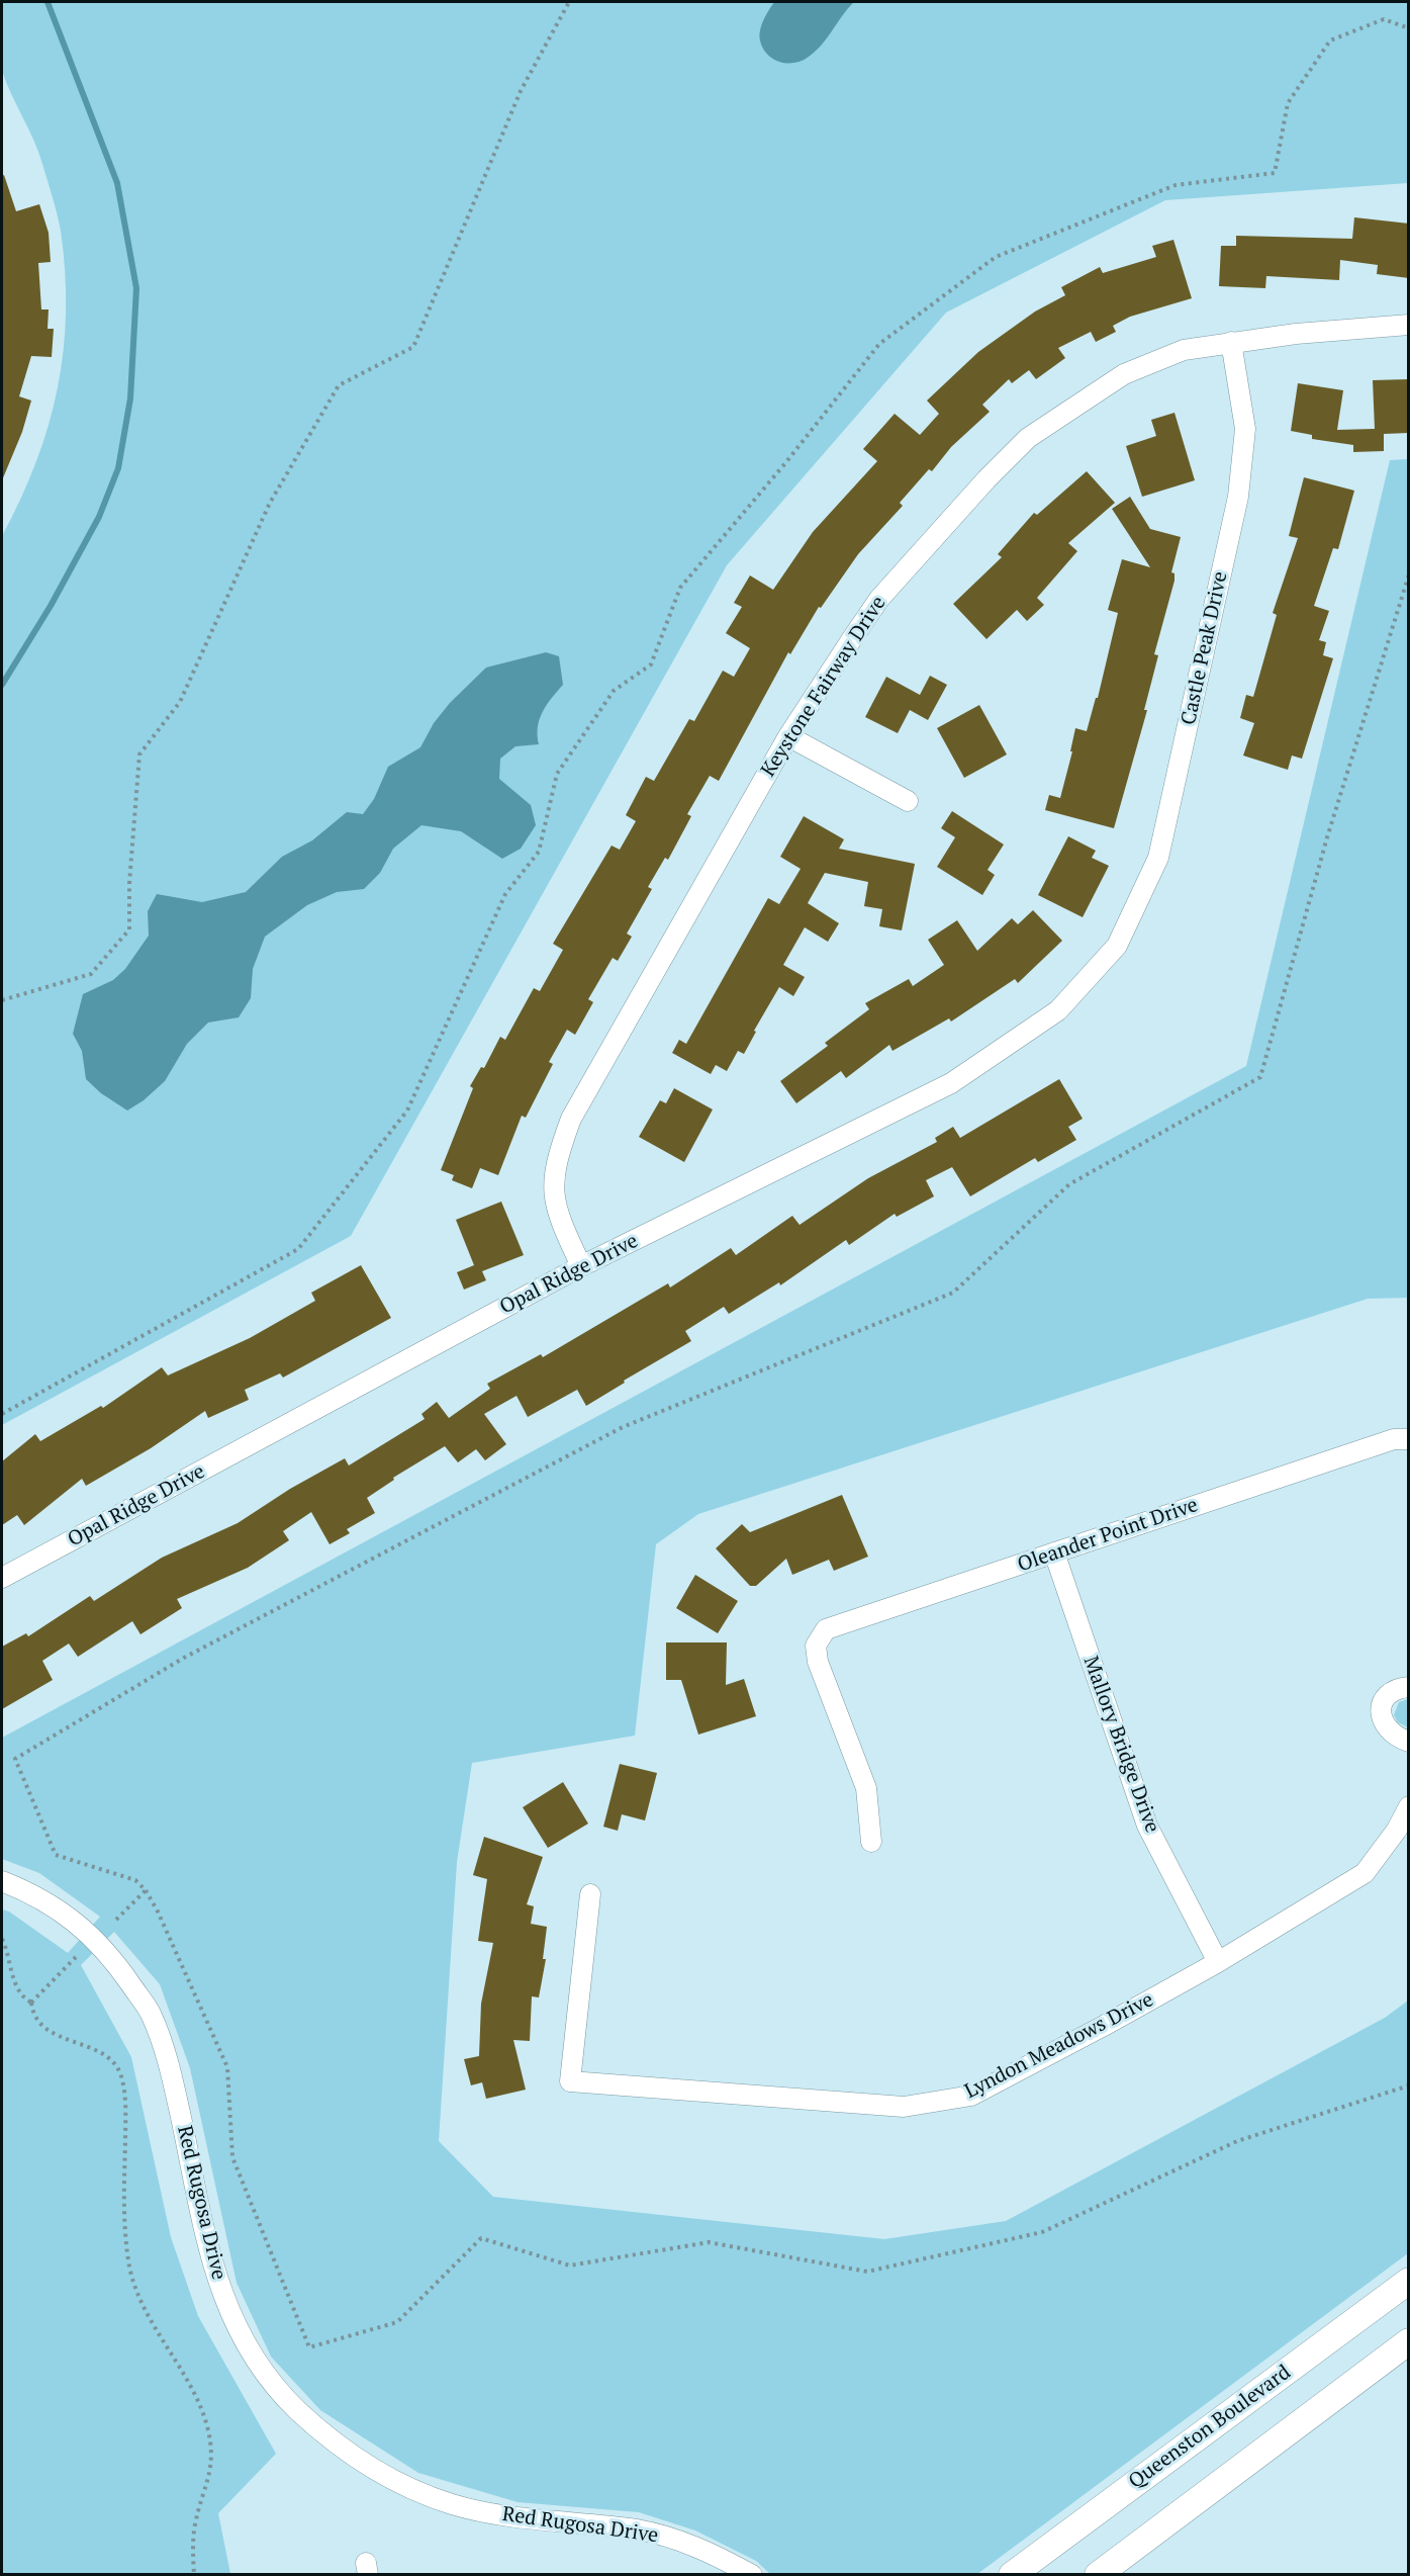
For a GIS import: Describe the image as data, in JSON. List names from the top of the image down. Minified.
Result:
{"streets":{"main road":["Queenston Boulevard"],"street":["Castle Peak Drive","Keystone Fairway Drive","Opal Ridge Drive","Oleander Point Drive","Mallory Bridge Drive","Lyndon Meadows Drive","Red Rugosa Drive"]},"crossings":[["Castle Peak Drive","Keystone Fairway Drive"],["Castle Peak Drive","Opal Ridge Drive"],["Keystone Fairway Drive","Opal Ridge Drive"],["Oleander Point Drive","Mallory Bridge Drive"],["Mallory Bridge Drive","Lyndon Meadows Drive"]]}
